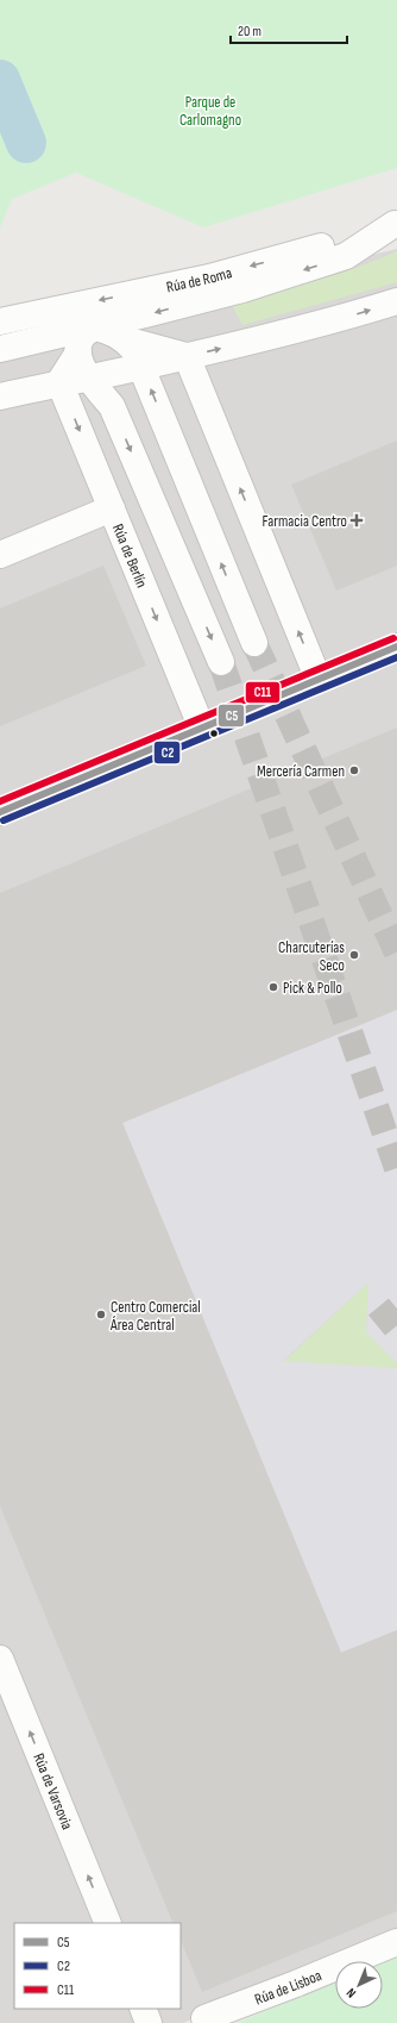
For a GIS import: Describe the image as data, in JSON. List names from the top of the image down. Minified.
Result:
{"streets":{"street":["Rúa de Roma","Rúa de Berlín","Rúa de Varsovia","Rúa de Lisboa"]},"one_way":["Rúa de Varsovia"],"parks":["Parque de Carlomagno"],"places":{"health":["Farmacia Centro"],"other":["Mercería Carmen","Charcuterías Seco","Pick & Pollo","Centro Comercial Área Central"]},"lines":["transit line C11","transit line C5","transit line C2"],"legend":["C5","C2","C11"],"scale_bar":"20 m","north":"bottom left"}
